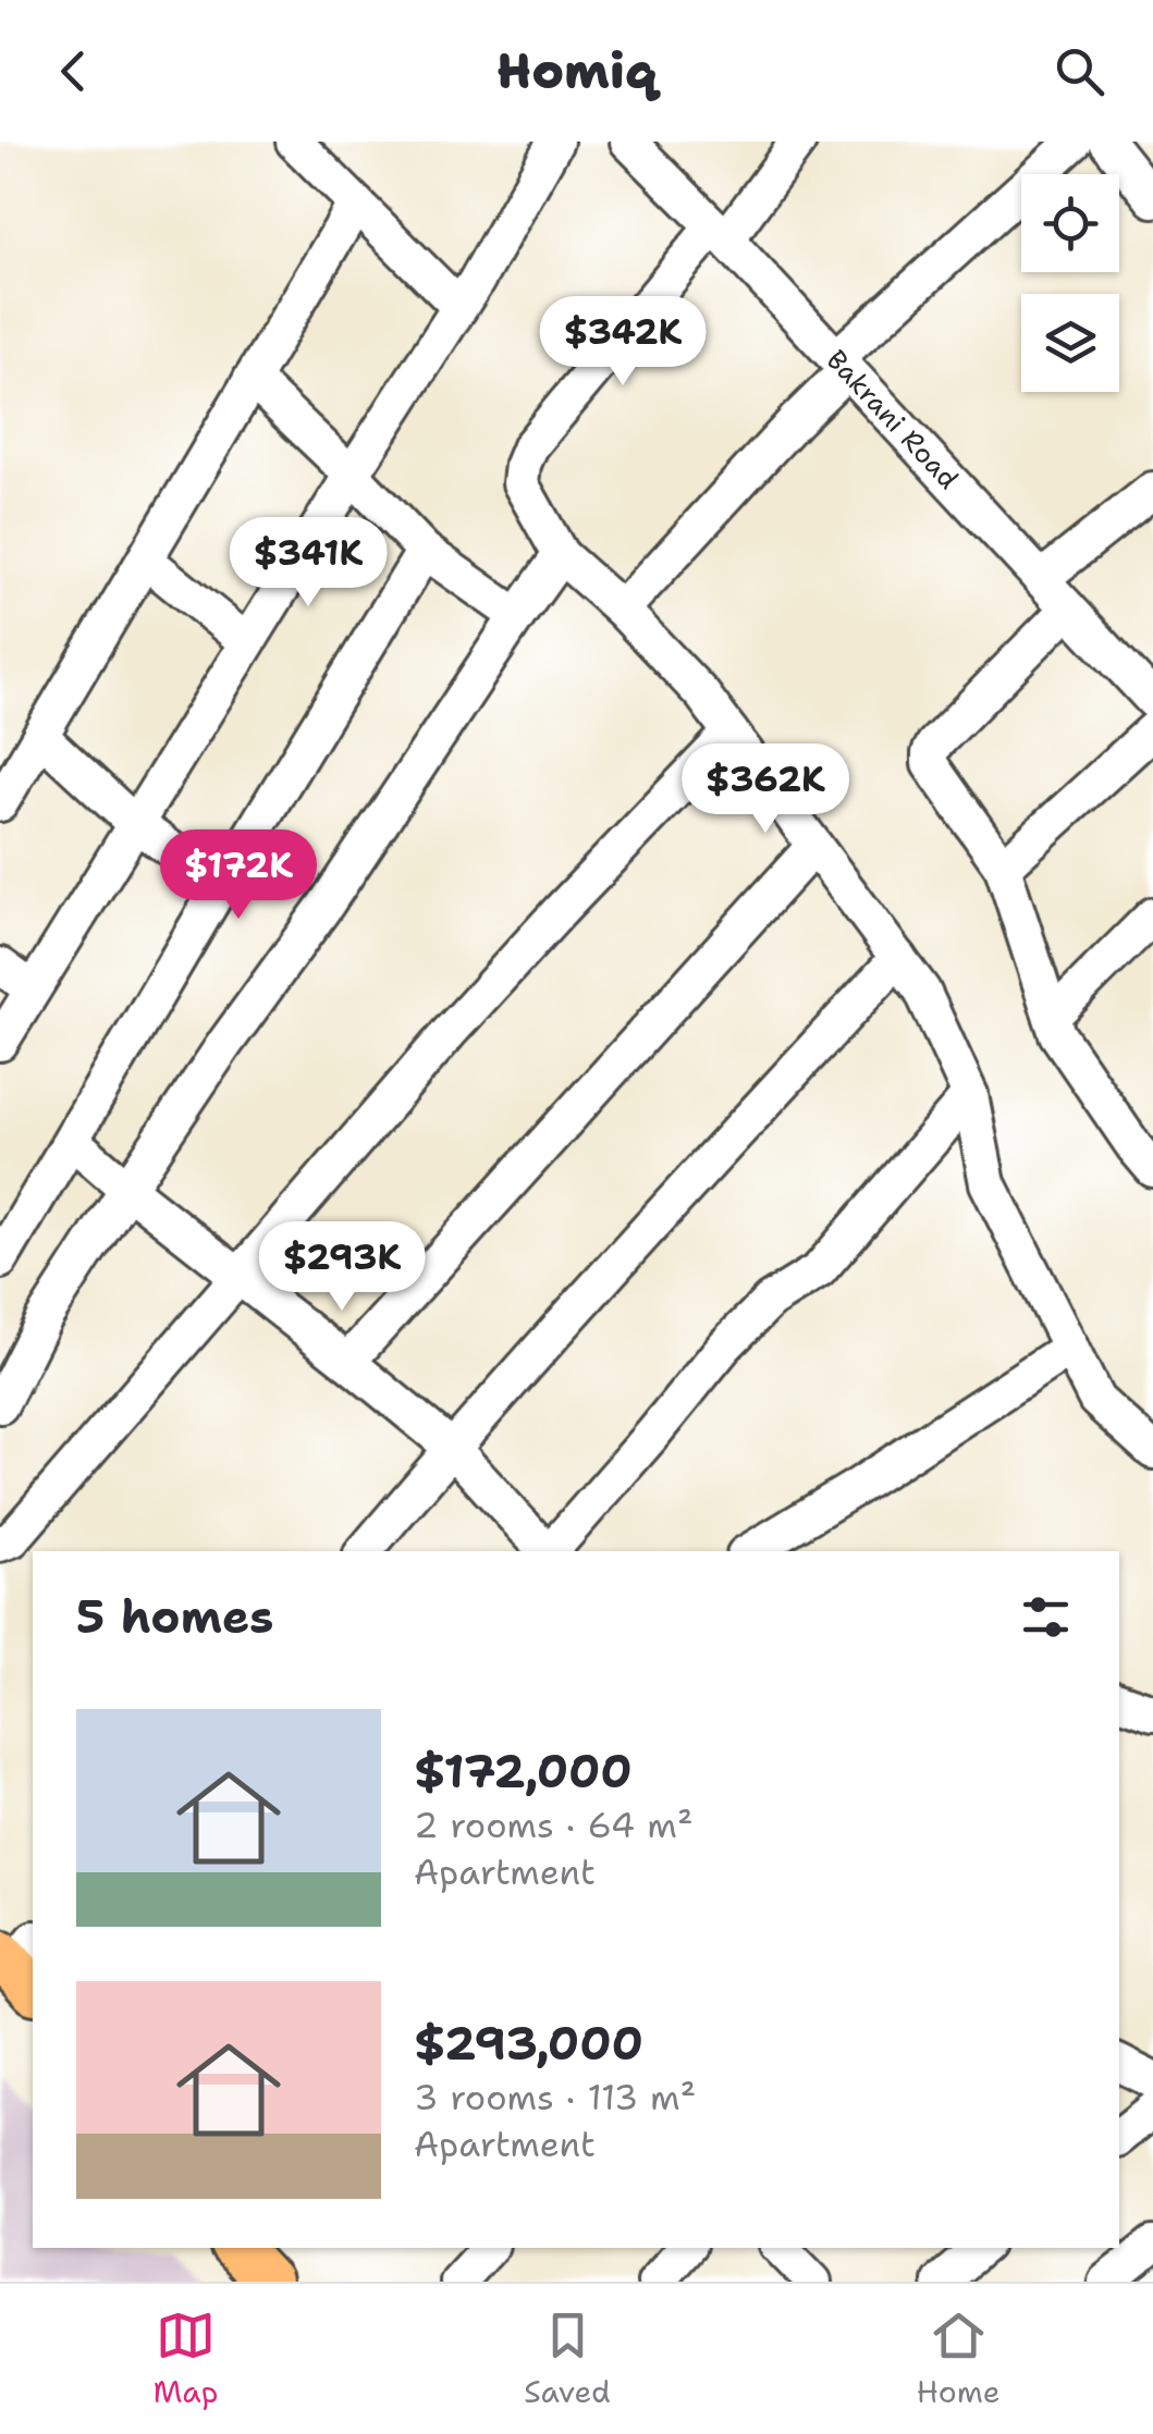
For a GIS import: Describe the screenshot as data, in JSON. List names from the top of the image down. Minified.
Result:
{"streets":{"street":["Bakrani Road"]},"page":{"header":"Homiq","price":["$342K","$341K","$362K","$172K","$293K"],"heading":"5 homes","list":[{"name":"$172,000","note":"2 rooms · 64 m² · Apartment"},{"name":"$293,000","note":"3 rooms · 113 m² · Apartment"}],"tabs":["Map","Saved","Home"]}}
